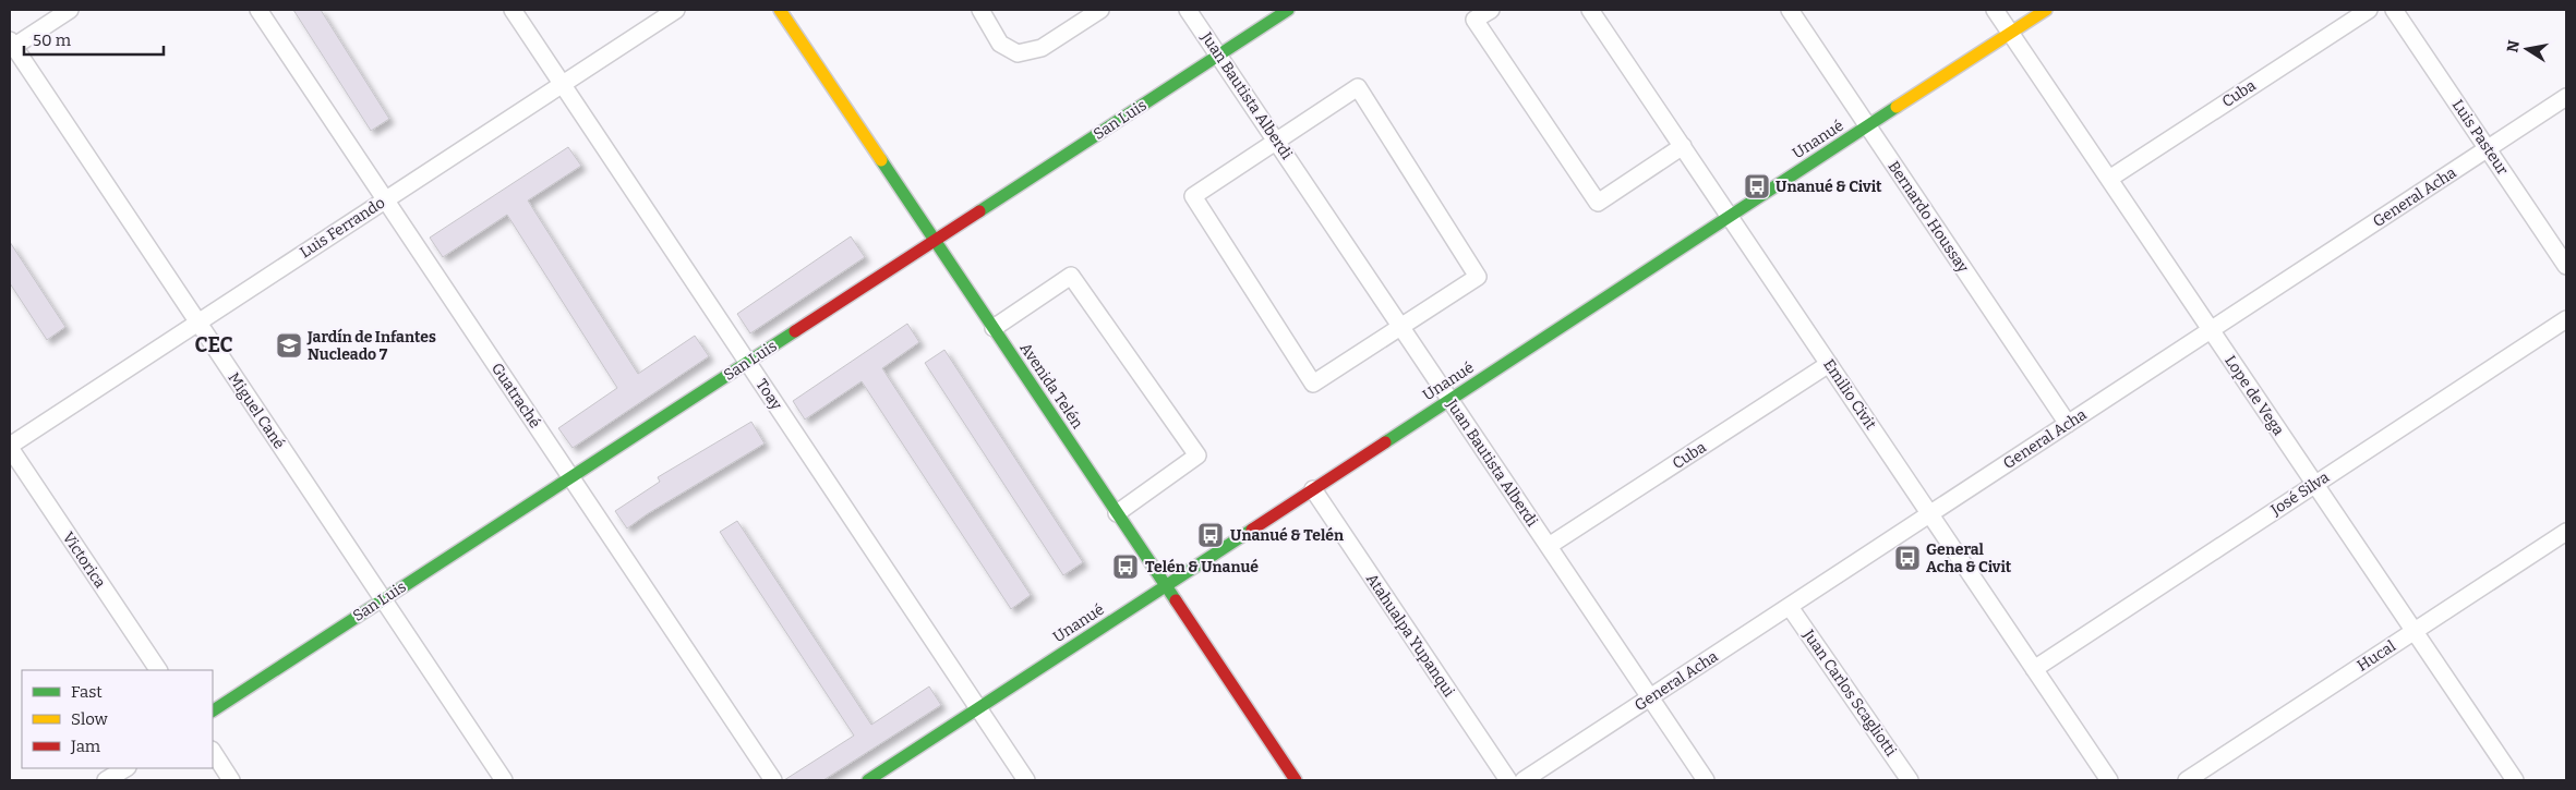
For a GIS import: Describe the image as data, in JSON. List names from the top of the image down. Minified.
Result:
{"streets":{"street":["Cuba","Juan Bautista Alberdi","San Luis","Luis Pasteur","Unanué","General Acha","Bernardo Houssay","Luis Ferrando","Avenida Telén","Toay","Emilio Civit","Guatraché","Lope de Vega","Miguel Cané","José Silva","Victorica","Atahualpa Yupanqui","Hucal","Juan Carlos Scagliotti"]},"crossings":[["Cuba","Juan Bautista Alberdi"],["Cuba","Emilio Civit"],["Cuba","Lope de Vega"],["Juan Bautista Alberdi","San Luis"],["Juan Bautista Alberdi","Unanué"],["Juan Bautista Alberdi","General Acha"],["San Luis","Avenida Telén"],["San Luis","Toay"],["San Luis","Guatraché"],["San Luis","Miguel Cané"],["Luis Pasteur","General Acha"],["Unanué","Bernardo Houssay"],["Unanué","Avenida Telén"],["Unanué","Toay"],["Unanué","Emilio Civit"],["Unanué","Lope de Vega"],["Unanué","Atahualpa Yupanqui"],["General Acha","Bernardo Houssay"],["General Acha","Emilio Civit"],["General Acha","Lope de Vega"],["General Acha","Juan Carlos Scagliotti"],["Luis Ferrando","Toay"],["Luis Ferrando","Guatraché"],["Luis Ferrando","Miguel Cané"],["Luis Ferrando","Victorica"],["Emilio Civit","José Silva"],["Lope de Vega","José Silva"],["Lope de Vega","Hucal"]],"districts":["CEC"],"places":{"bus stop":["Unanué & Civit","Unanué & Telén","General Acha & Civit","Telén & Unanué"],"school or university":["Jardín de Infantes Nucleado 7"]},"legend":["Fast","Slow","Jam"],"scale_bar":"50 m","north":"left"}
